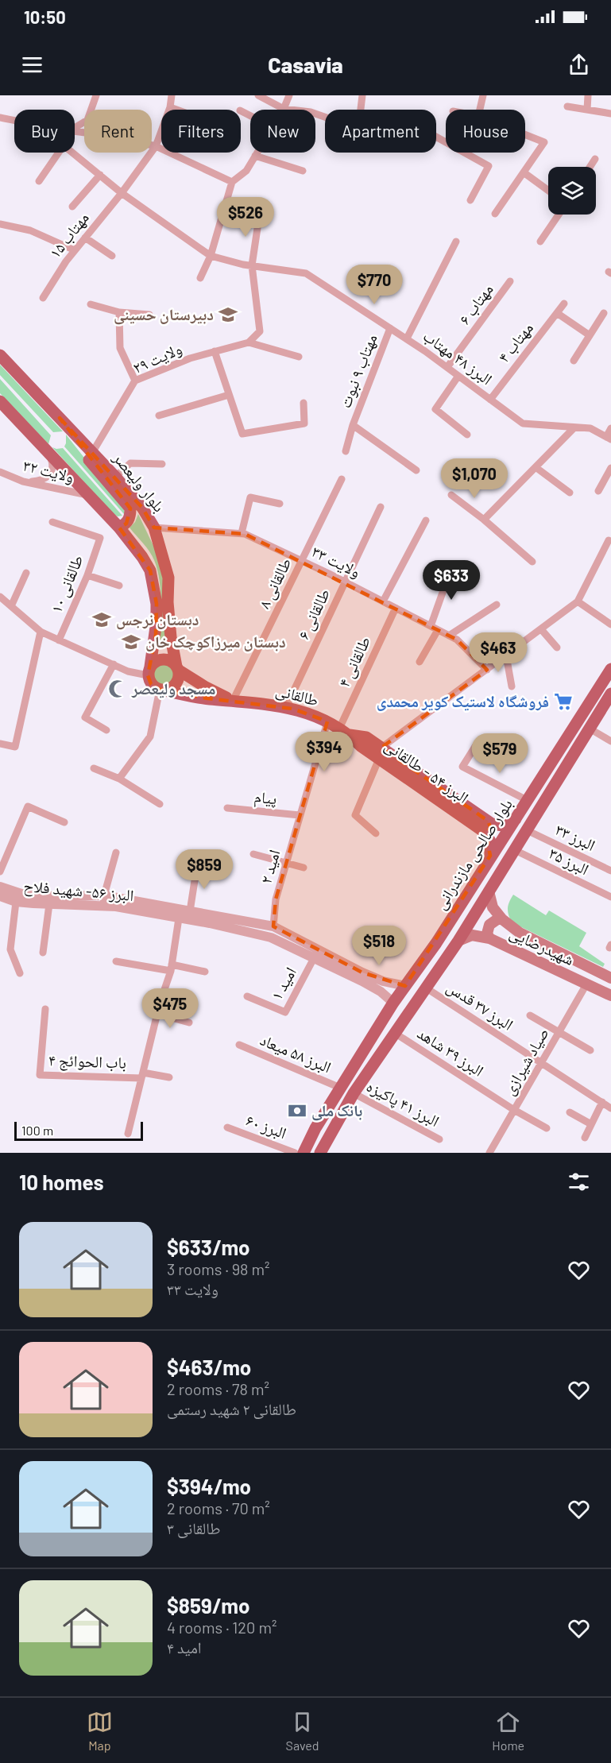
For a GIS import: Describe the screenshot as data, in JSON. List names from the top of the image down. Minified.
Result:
{"streets":{"main road":["بلوار ولیعصر","طالقانی","البرز ۵۴ - طالقانی","بلوار صالحی مازندرانی","شهیدرضایی"],"street":["مهتاب ۱۵","مهتاب ۶","مهتاب ۴","البرز ۴۸ مهتاب","ولایت ٢٩","مهتاب ۹ نبوت","ولایت ۳۲","ولایت ٣۳","طالقانی ۸","طالقانی ۱۰","طالقانی ۶","طالقانی ۴","پیام","البرز ۳۳","البرز ۳۵","امید ۲","البرز ۵۶- شهید فلاح","امید ۱","البرز ۳۷ قدس","البرز ۳۹ شاهد","البرز ۵۸ میعاد","باب الحوائج ۴","صیاد شیرازی","البرز ۴۱ پاکیزه","البرز ۶۰"]},"crossings":[["مهتاب ۱۵","البرز ۴۸ مهتاب"],["مهتاب ۶","البرز ۴۸ مهتاب"],["مهتاب ۴","البرز ۴۸ مهتاب"],["البرز ۴۸ مهتاب","مهتاب ۹ نبوت"],["ولایت ٢٩","بلوار ولیعصر"],["بلوار ولیعصر","ولایت ٣۳"],["بلوار ولیعصر","طالقانی"],["ولایت ٣۳","طالقانی ۸"],["ولایت ٣۳","طالقانی ۶"],["ولایت ٣۳","طالقانی ۴"],["طالقانی ۸","طالقانی"],["طالقانی ۶","طالقانی"],["طالقانی ۴","طالقانی"],["طالقانی ۴","البرز ۵۴ - طالقانی"],["طالقانی","البرز ۵۴ - طالقانی"],["طالقانی","امید ۲"],["پیام","امید ۲"],["البرز ۳۳","بلوار صالحی مازندرانی"],["بلوار صالحی مازندرانی","البرز ۳۵"],["بلوار صالحی مازندرانی","البرز ۵۶- شهید فلاح"],["بلوار صالحی مازندرانی","شهیدرضایی"],["بلوار صالحی مازندرانی","البرز ۳۷ قدس"],["بلوار صالحی مازندرانی","البرز ۳۹ شاهد"],["بلوار صالحی مازندرانی","البرز ۵۸ میعاد"],["بلوار صالحی مازندرانی","البرز ۴۱ پاکیزه"],["امید ۲","البرز ۵۶- شهید فلاح"],["البرز ۵۶- شهید فلاح","امید ۱"],["شهیدرضایی","صیاد شیرازی"],["البرز ۳۷ قدس","صیاد شیرازی"],["البرز ۳۹ شاهد","صیاد شیرازی"]],"places":{"school or university":["دبیرستان حسینی","دبستان نرجس","دبستان میرزاکوچک خان"],"mosque":["مسجد ولیعصر"],"supermarket":["فروشگاه لاستیک کویر محمدی"],"bank":["بانک ملی"]},"scale_bar":"100 m","page":{"status":"10:50","header":"Casavia","chip":["Buy","Rent","Filters","New","Apartment","House"],"price":["$526","$770","$1,070","$633","$463","$394","$579","$859","$518","$475"],"scale":"100 m","heading":"10 homes","list":[{"name":"$633/mo","note":"3 rooms · 98 m² · ولایت ٣۳"},{"name":"$463/mo","note":"2 rooms · 78 m² · طالقانی ۲ شهید رستمی"},{"name":"$394/mo","note":"2 rooms · 70 m² · طالقانی ۳"},{"name":"$859/mo","note":"4 rooms · 120 m² · امید ۴"}],"tabs":["Map","Saved","Home"]}}
